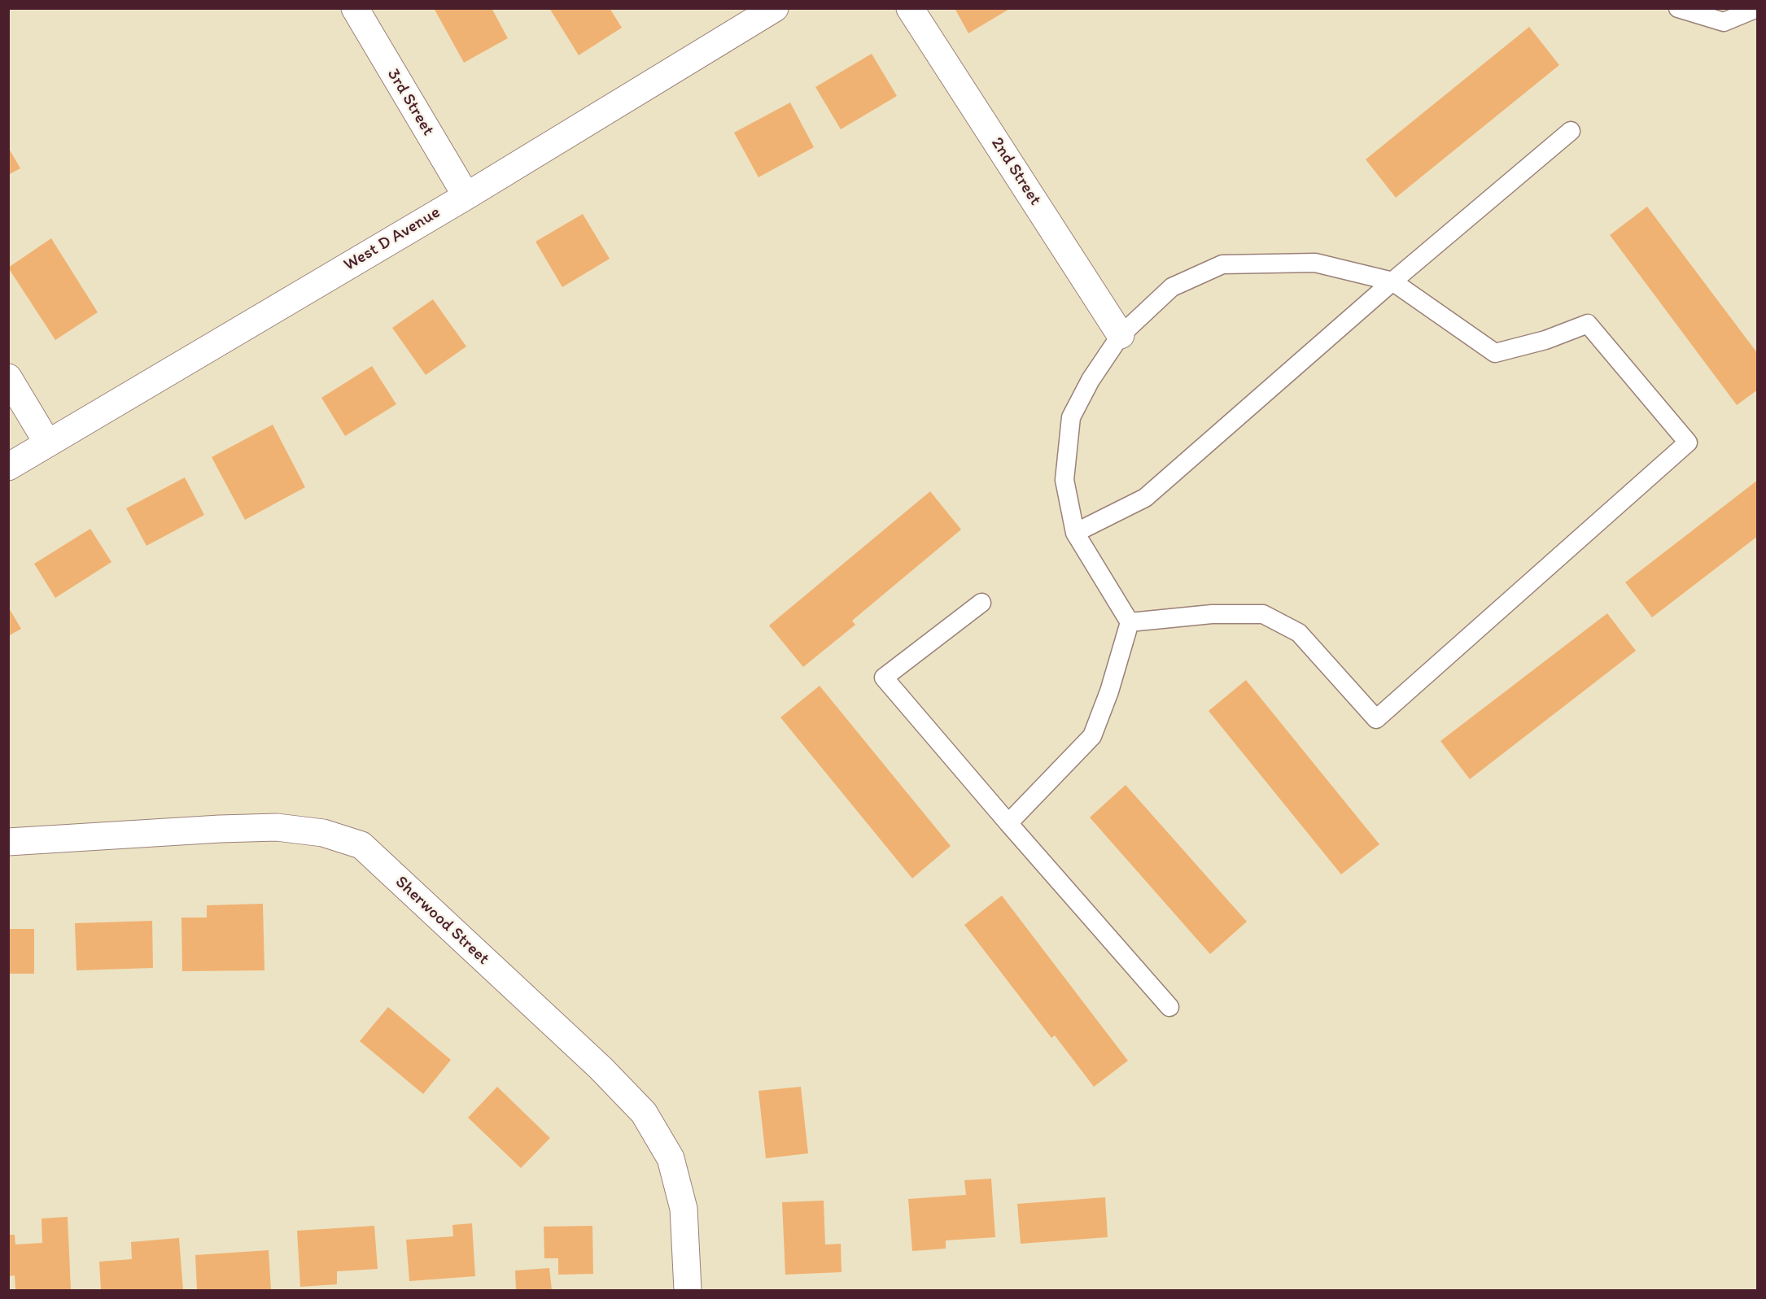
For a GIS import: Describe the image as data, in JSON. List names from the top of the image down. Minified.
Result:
{"streets":{"street":["3rd Street","2nd Street","West D Avenue","Sherwood Street"]},"crossings":[["3rd Street","West D Avenue"]]}
